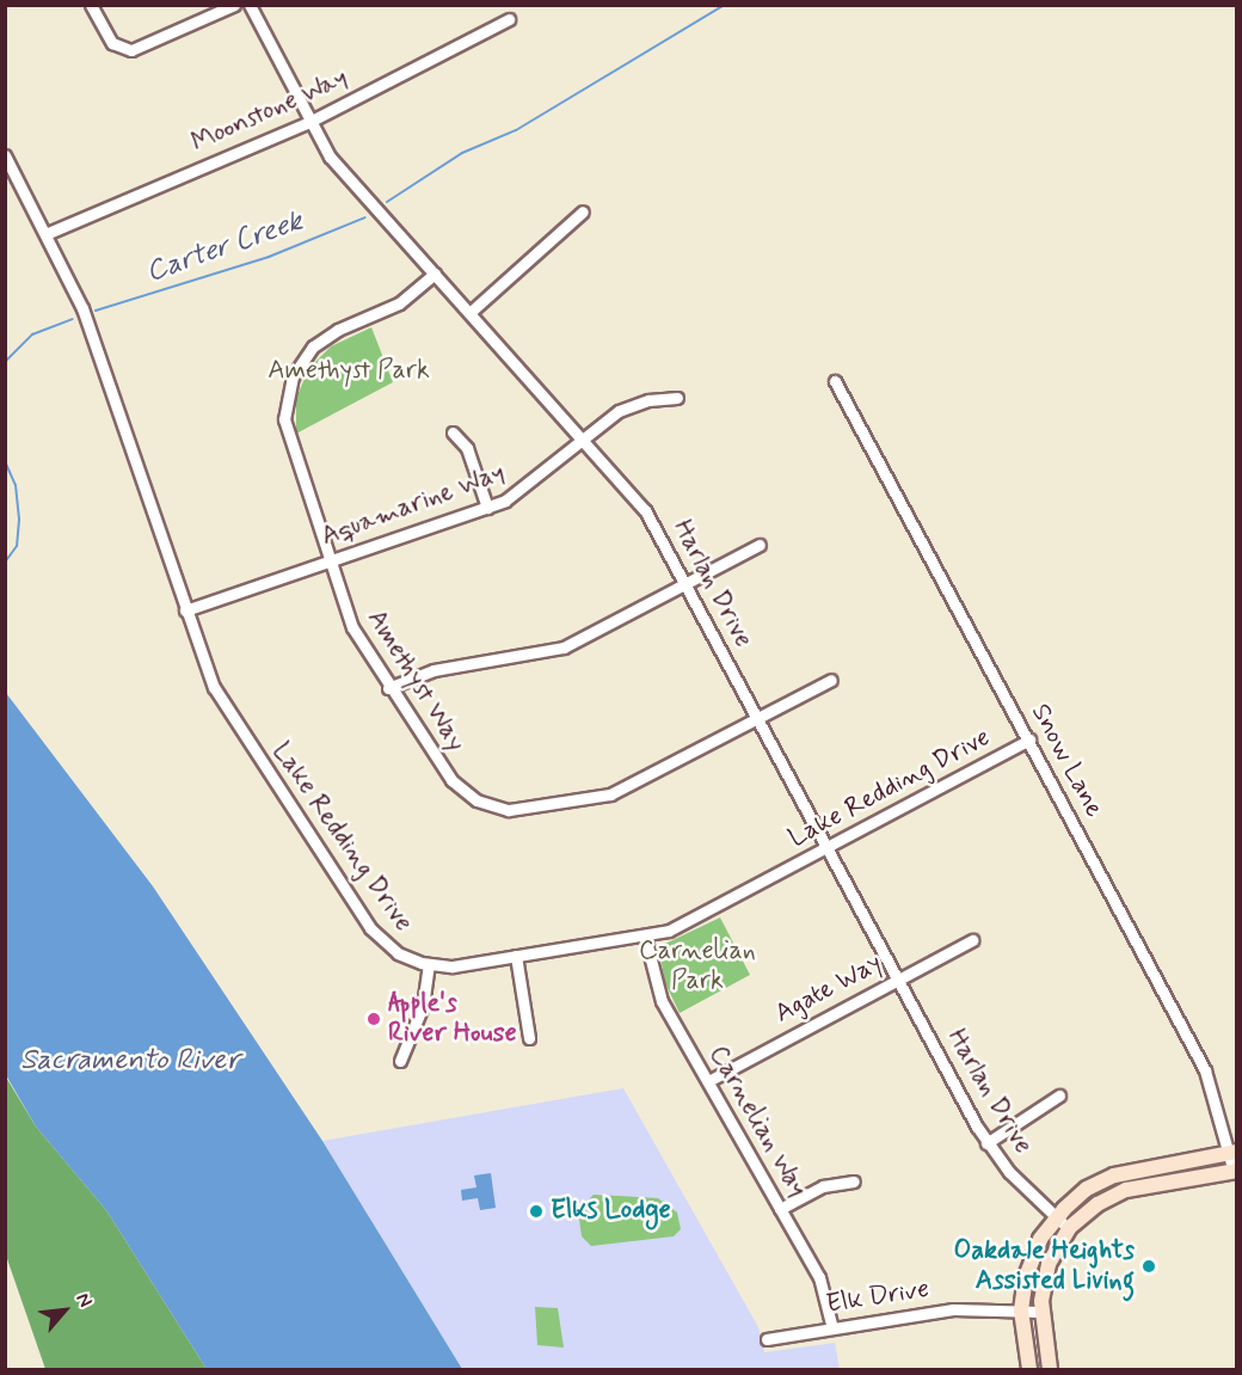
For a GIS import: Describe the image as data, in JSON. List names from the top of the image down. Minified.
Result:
{"streets":{"street":["Moonstone Way","Aquamarine Way","Harlan Drive","Amethyst Way","Snow Lane","Lake Redding Drive","Agate Way","Carnelian Way","Elk Drive"]},"crossings":[["Moonstone Way","Harlan Drive"],["Moonstone Way","Lake Redding Drive"],["Aquamarine Way","Harlan Drive"],["Aquamarine Way","Amethyst Way"],["Aquamarine Way","Lake Redding Drive"],["Harlan Drive","Amethyst Way"],["Harlan Drive","Lake Redding Drive"],["Harlan Drive","Agate Way"],["Snow Lane","Lake Redding Drive"],["Lake Redding Drive","Carnelian Way"],["Agate Way","Carnelian Way"],["Carnelian Way","Elk Drive"]],"water":["Carter Creek","Sacramento River"],"parks":["Amethyst Park","Carnelian Park"],"places":["Apple's River House","Elks Lodge","Oakdale Heights Assisted Living"],"north":"top right"}
